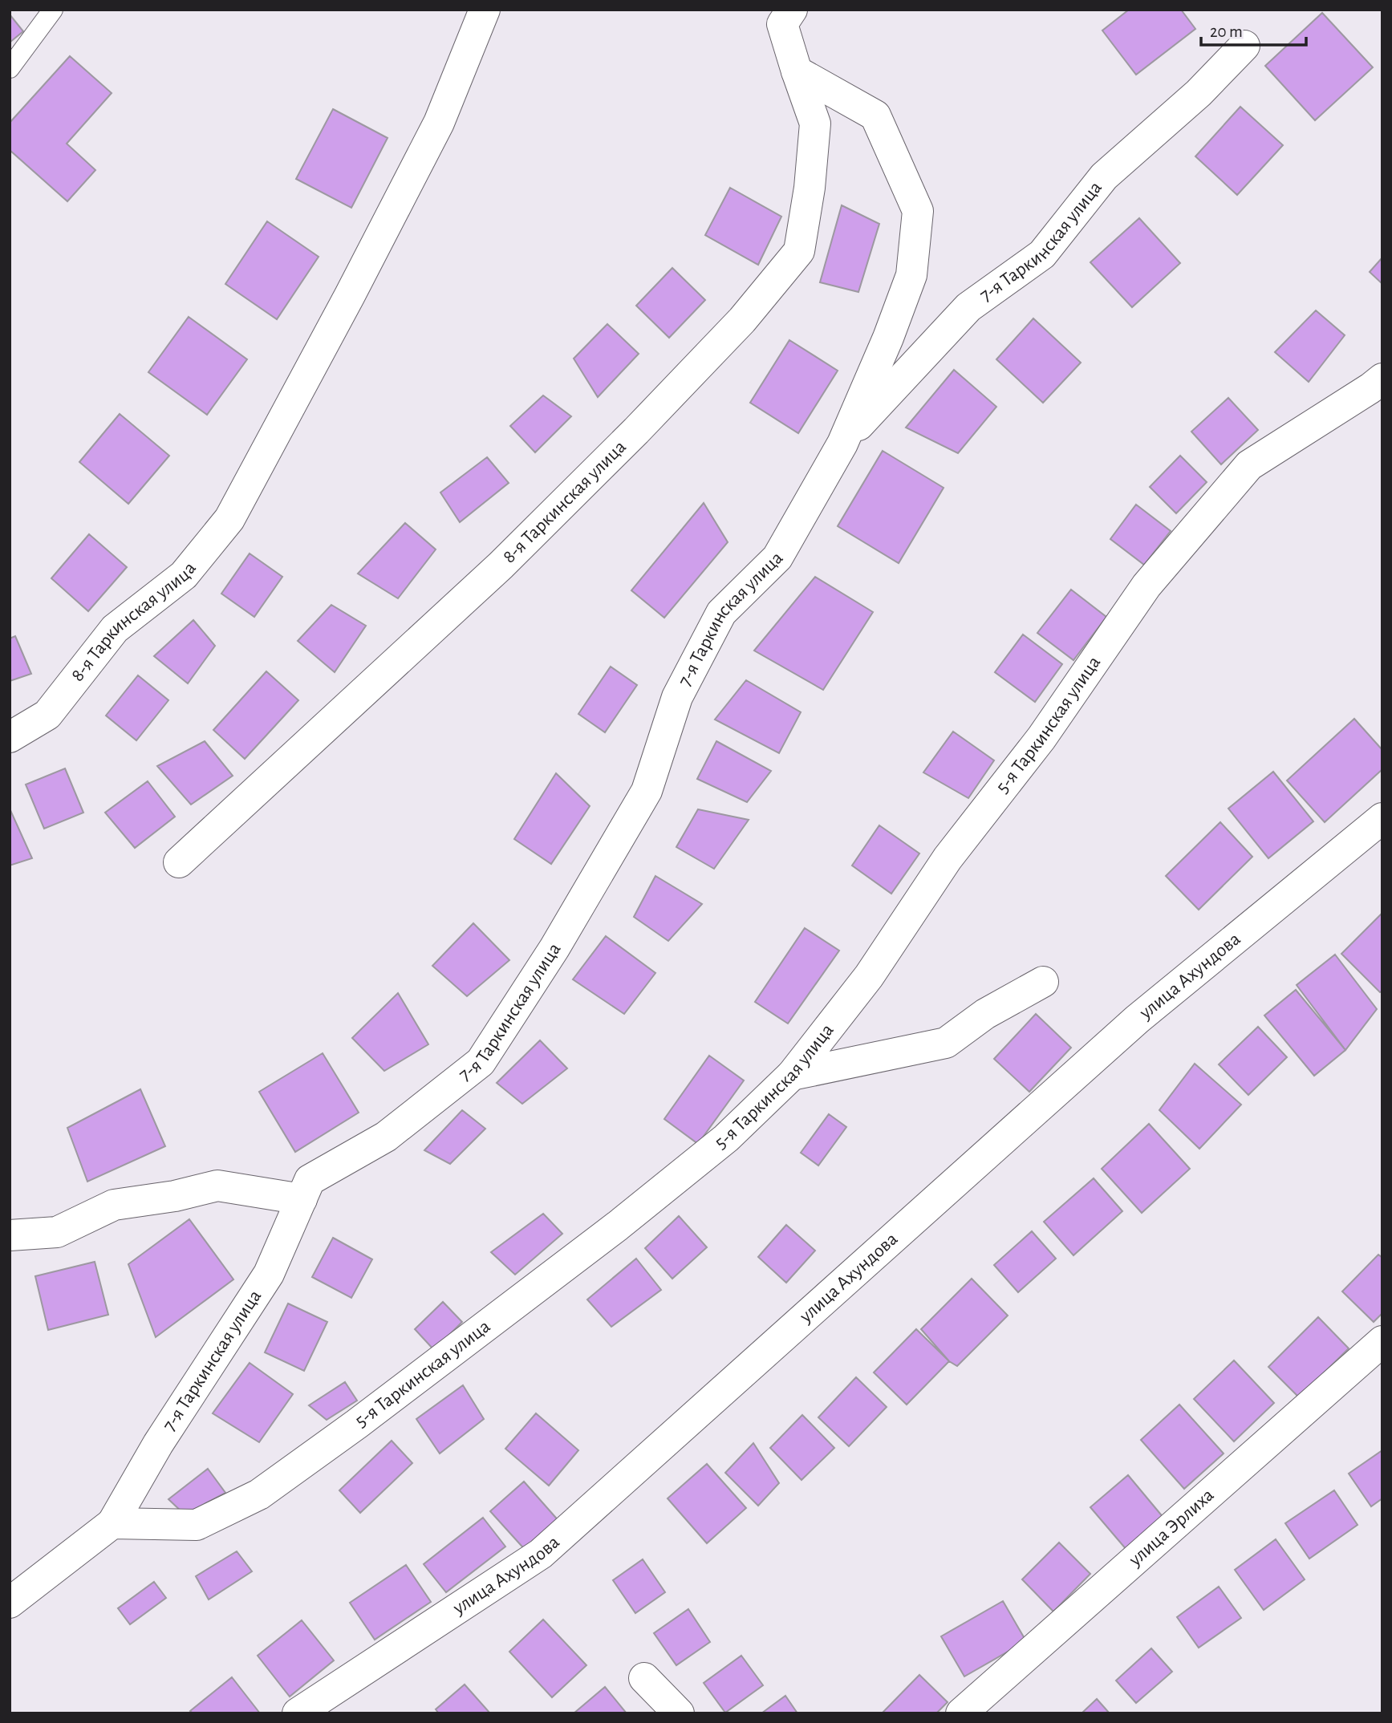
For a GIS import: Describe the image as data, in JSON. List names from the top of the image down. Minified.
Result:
{"streets":{"street":["7-я Таркинская улица","8-я Таркинская улица","5-я Таркинская улица","улица Ахундова","улица Эрлиха"]},"crossings":[["7-я Таркинская улица","8-я Таркинская улица"],["7-я Таркинская улица","5-я Таркинская улица"]],"scale_bar":"20 m"}
